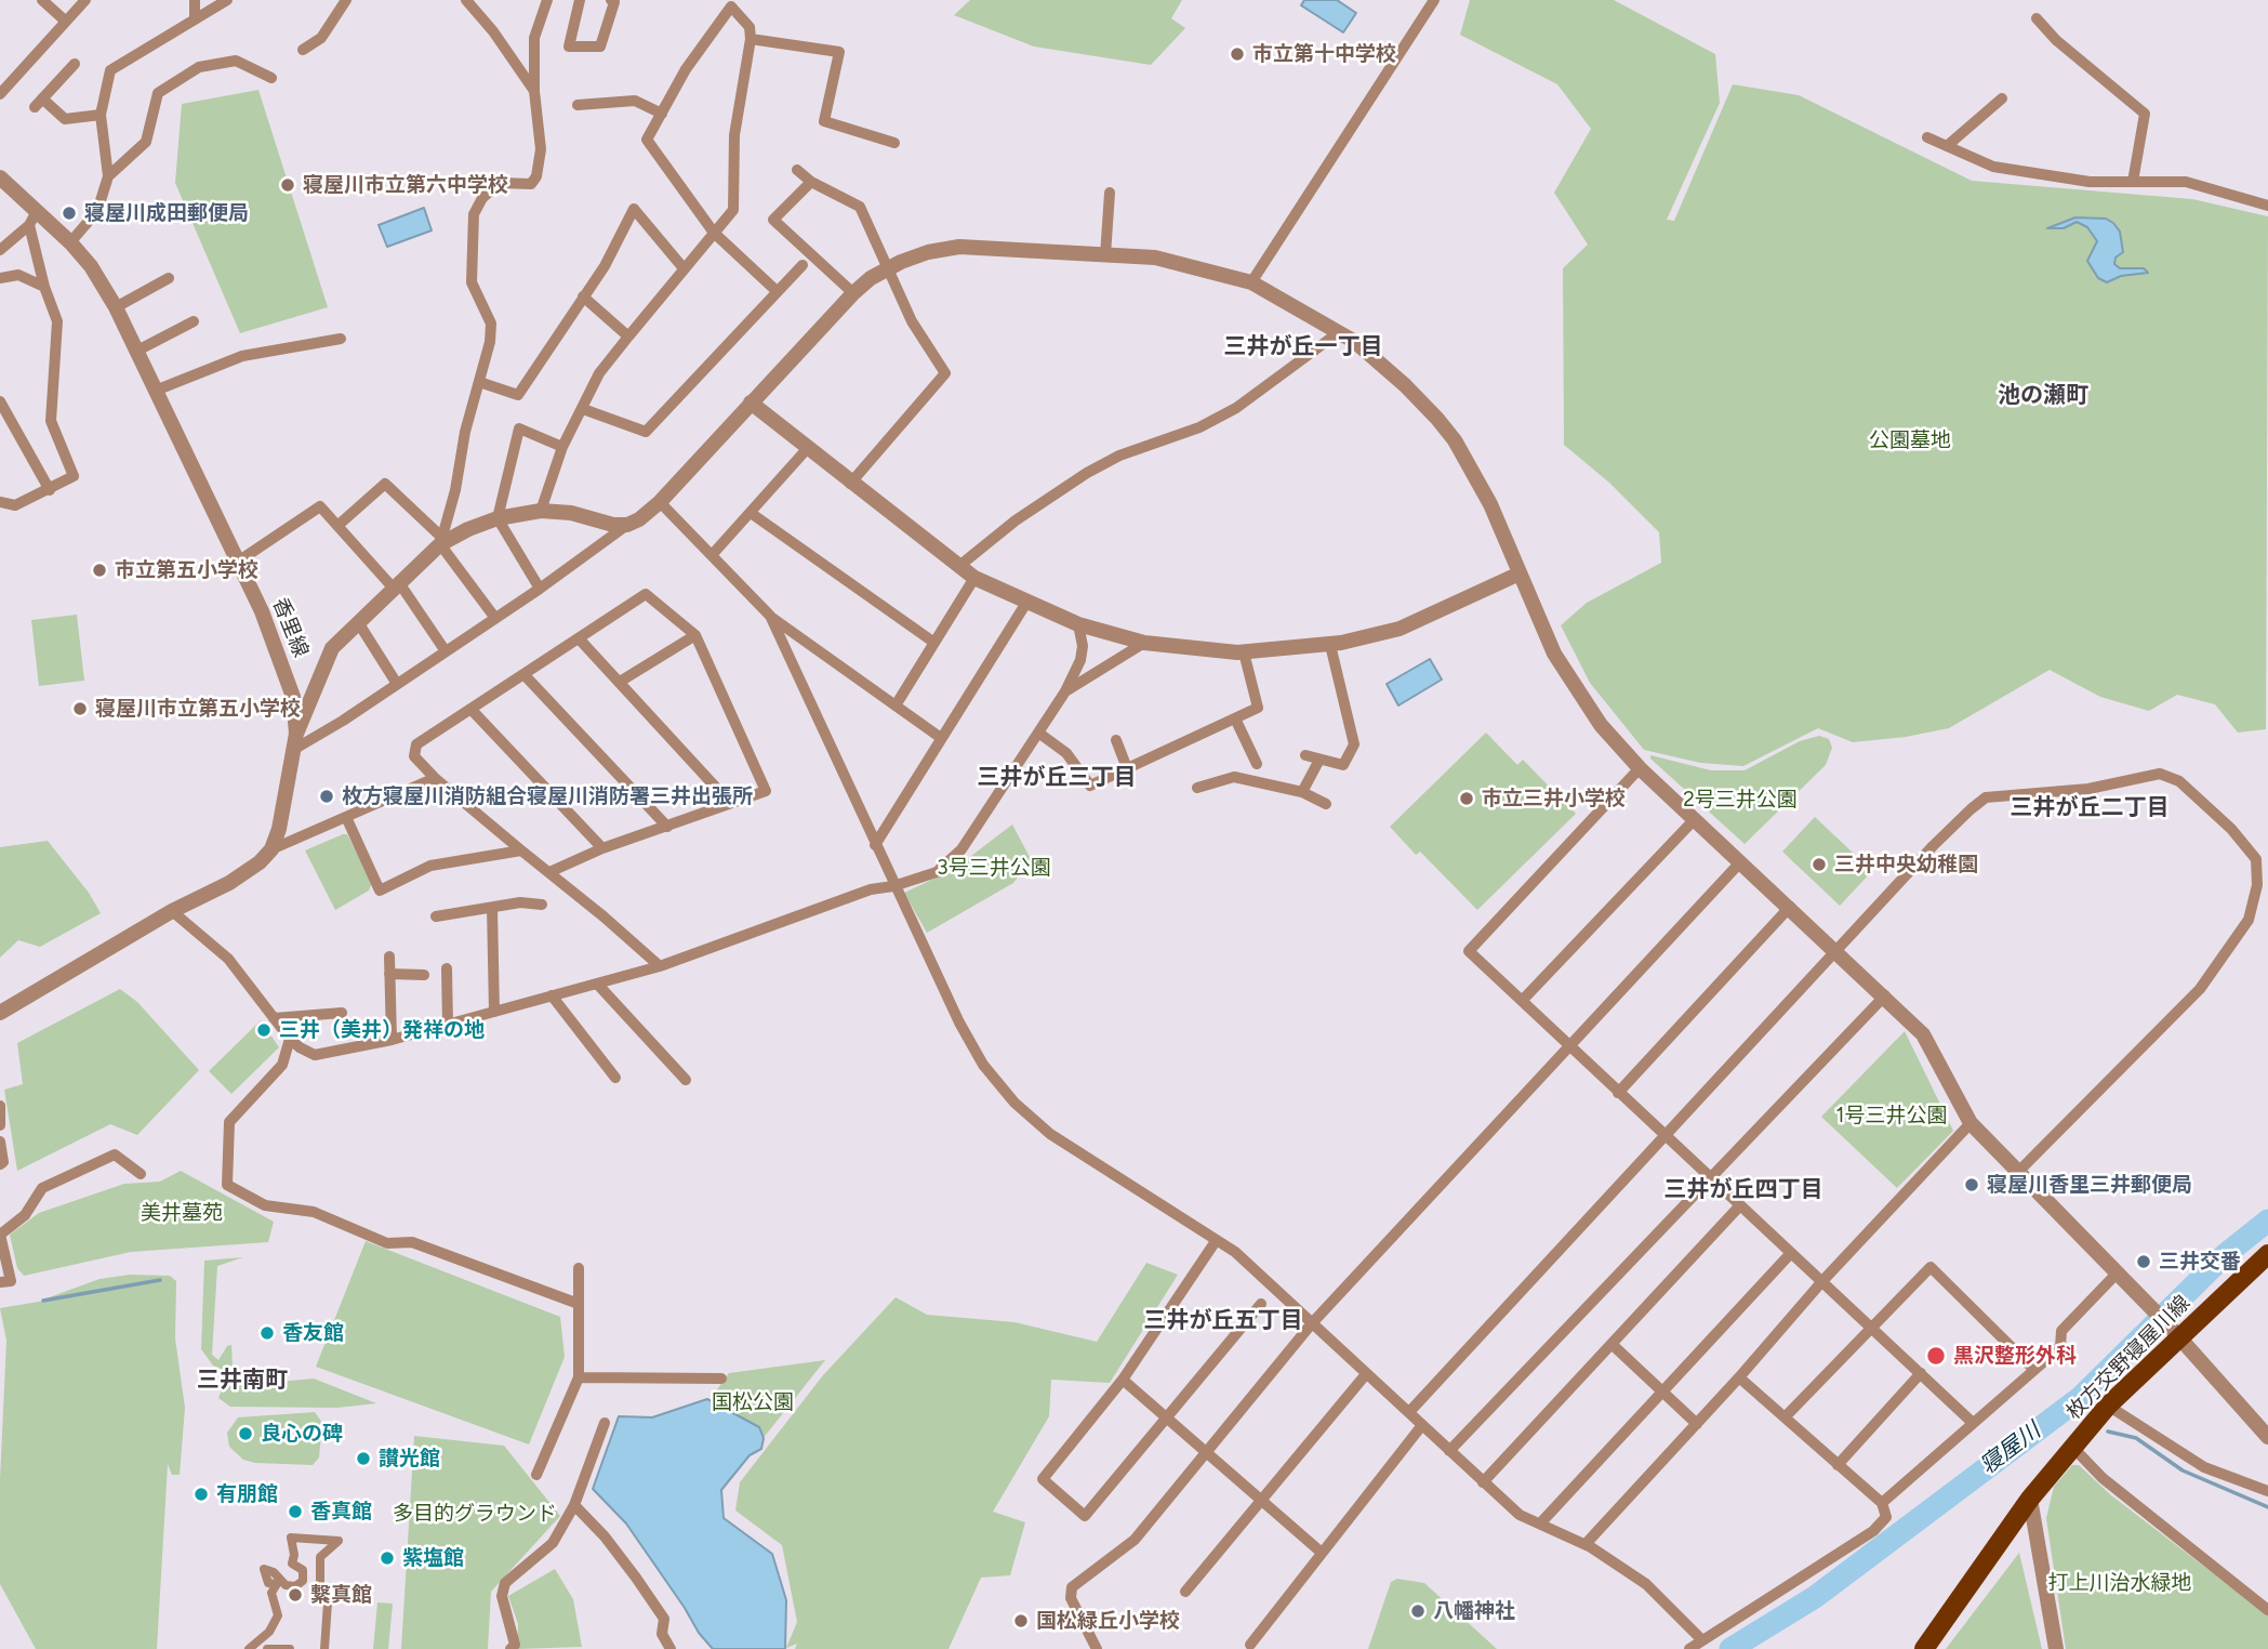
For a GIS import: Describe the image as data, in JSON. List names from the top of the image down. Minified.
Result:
{"streets":{"main road":["枚方交野寝屋川線"],"street":["香里線"]},"districts":["三井が丘一丁目","池の瀬町","三井が丘三丁目","三井が丘二丁目","三井が丘四丁目","三井が丘五丁目","三井南町"],"water":["寝屋川"],"parks":["公園墓地","2号三井公園","3号三井公園","1号三井公園","美井墓苑","国松公園","多目的グラウンド","打上川治水緑地"],"places":["市立第十中学校","寝屋川市立第六中学校","寝屋川成田郵便局","市立第五小学校","寝屋川市立第五小学校","枚方寝屋川消防組合寝屋川消防署三井出張所","市立三井小学校","三井中央幼稚園","三井（美井）発祥の地","寝屋川香里三井郵便局","三井交番","香友館","黒沢整形外科","良心の碑","讃光館","有朋館","香真館","紫塩館","繋真館","八幡神社","国松緑丘小学校"]}
